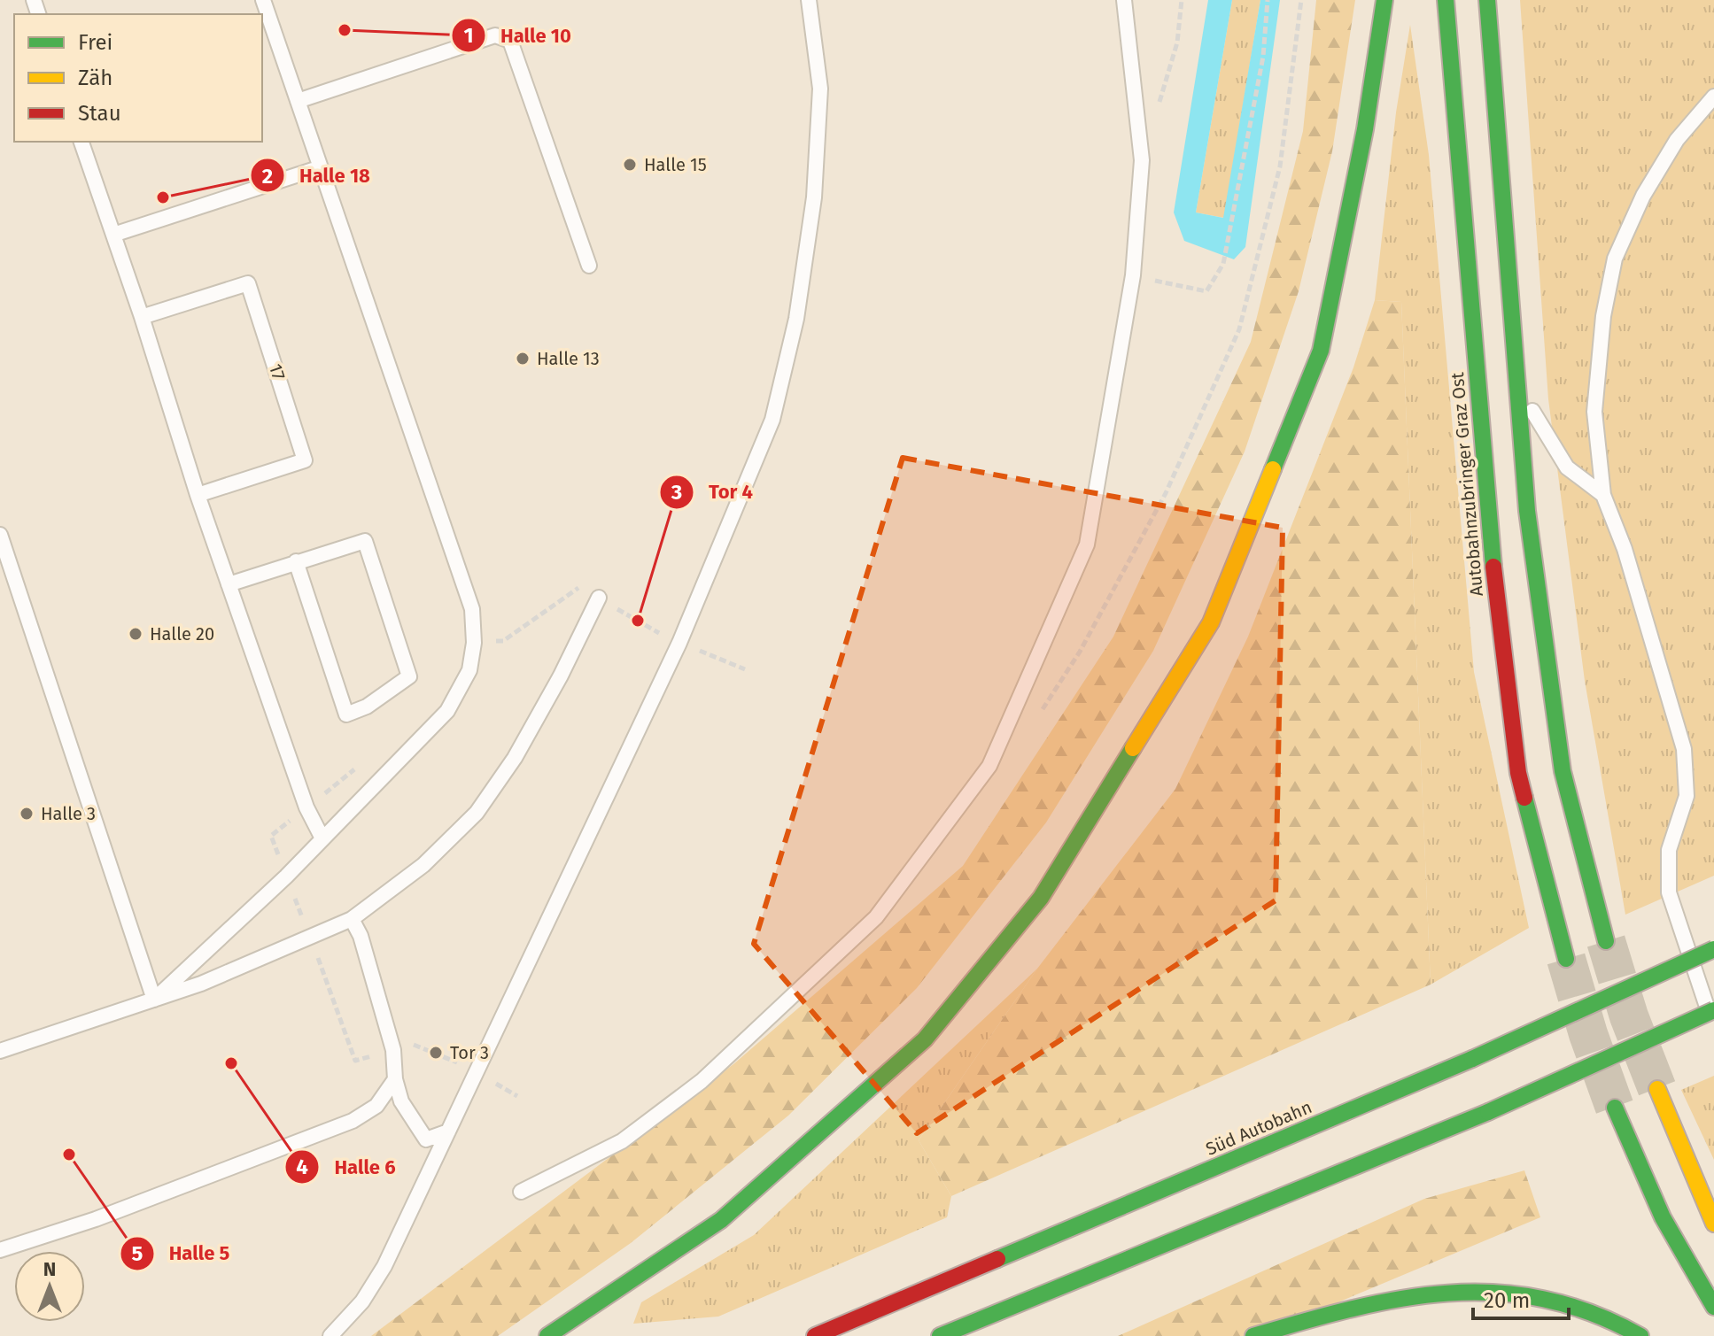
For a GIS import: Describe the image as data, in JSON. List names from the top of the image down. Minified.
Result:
{"streets":{"highway":["Autobahnzubringer Graz Ost","Süd Autobahn"],"lane":["17"]},"places":["Halle 10","Halle 15","Halle 18","Halle 13","Tor 4","Halle 20","Halle 3","Tor 3","Halle 6","Halle 5"],"legend":["Frei","Zäh","Stau"],"scale_bar":"20 m","north":"top"}
